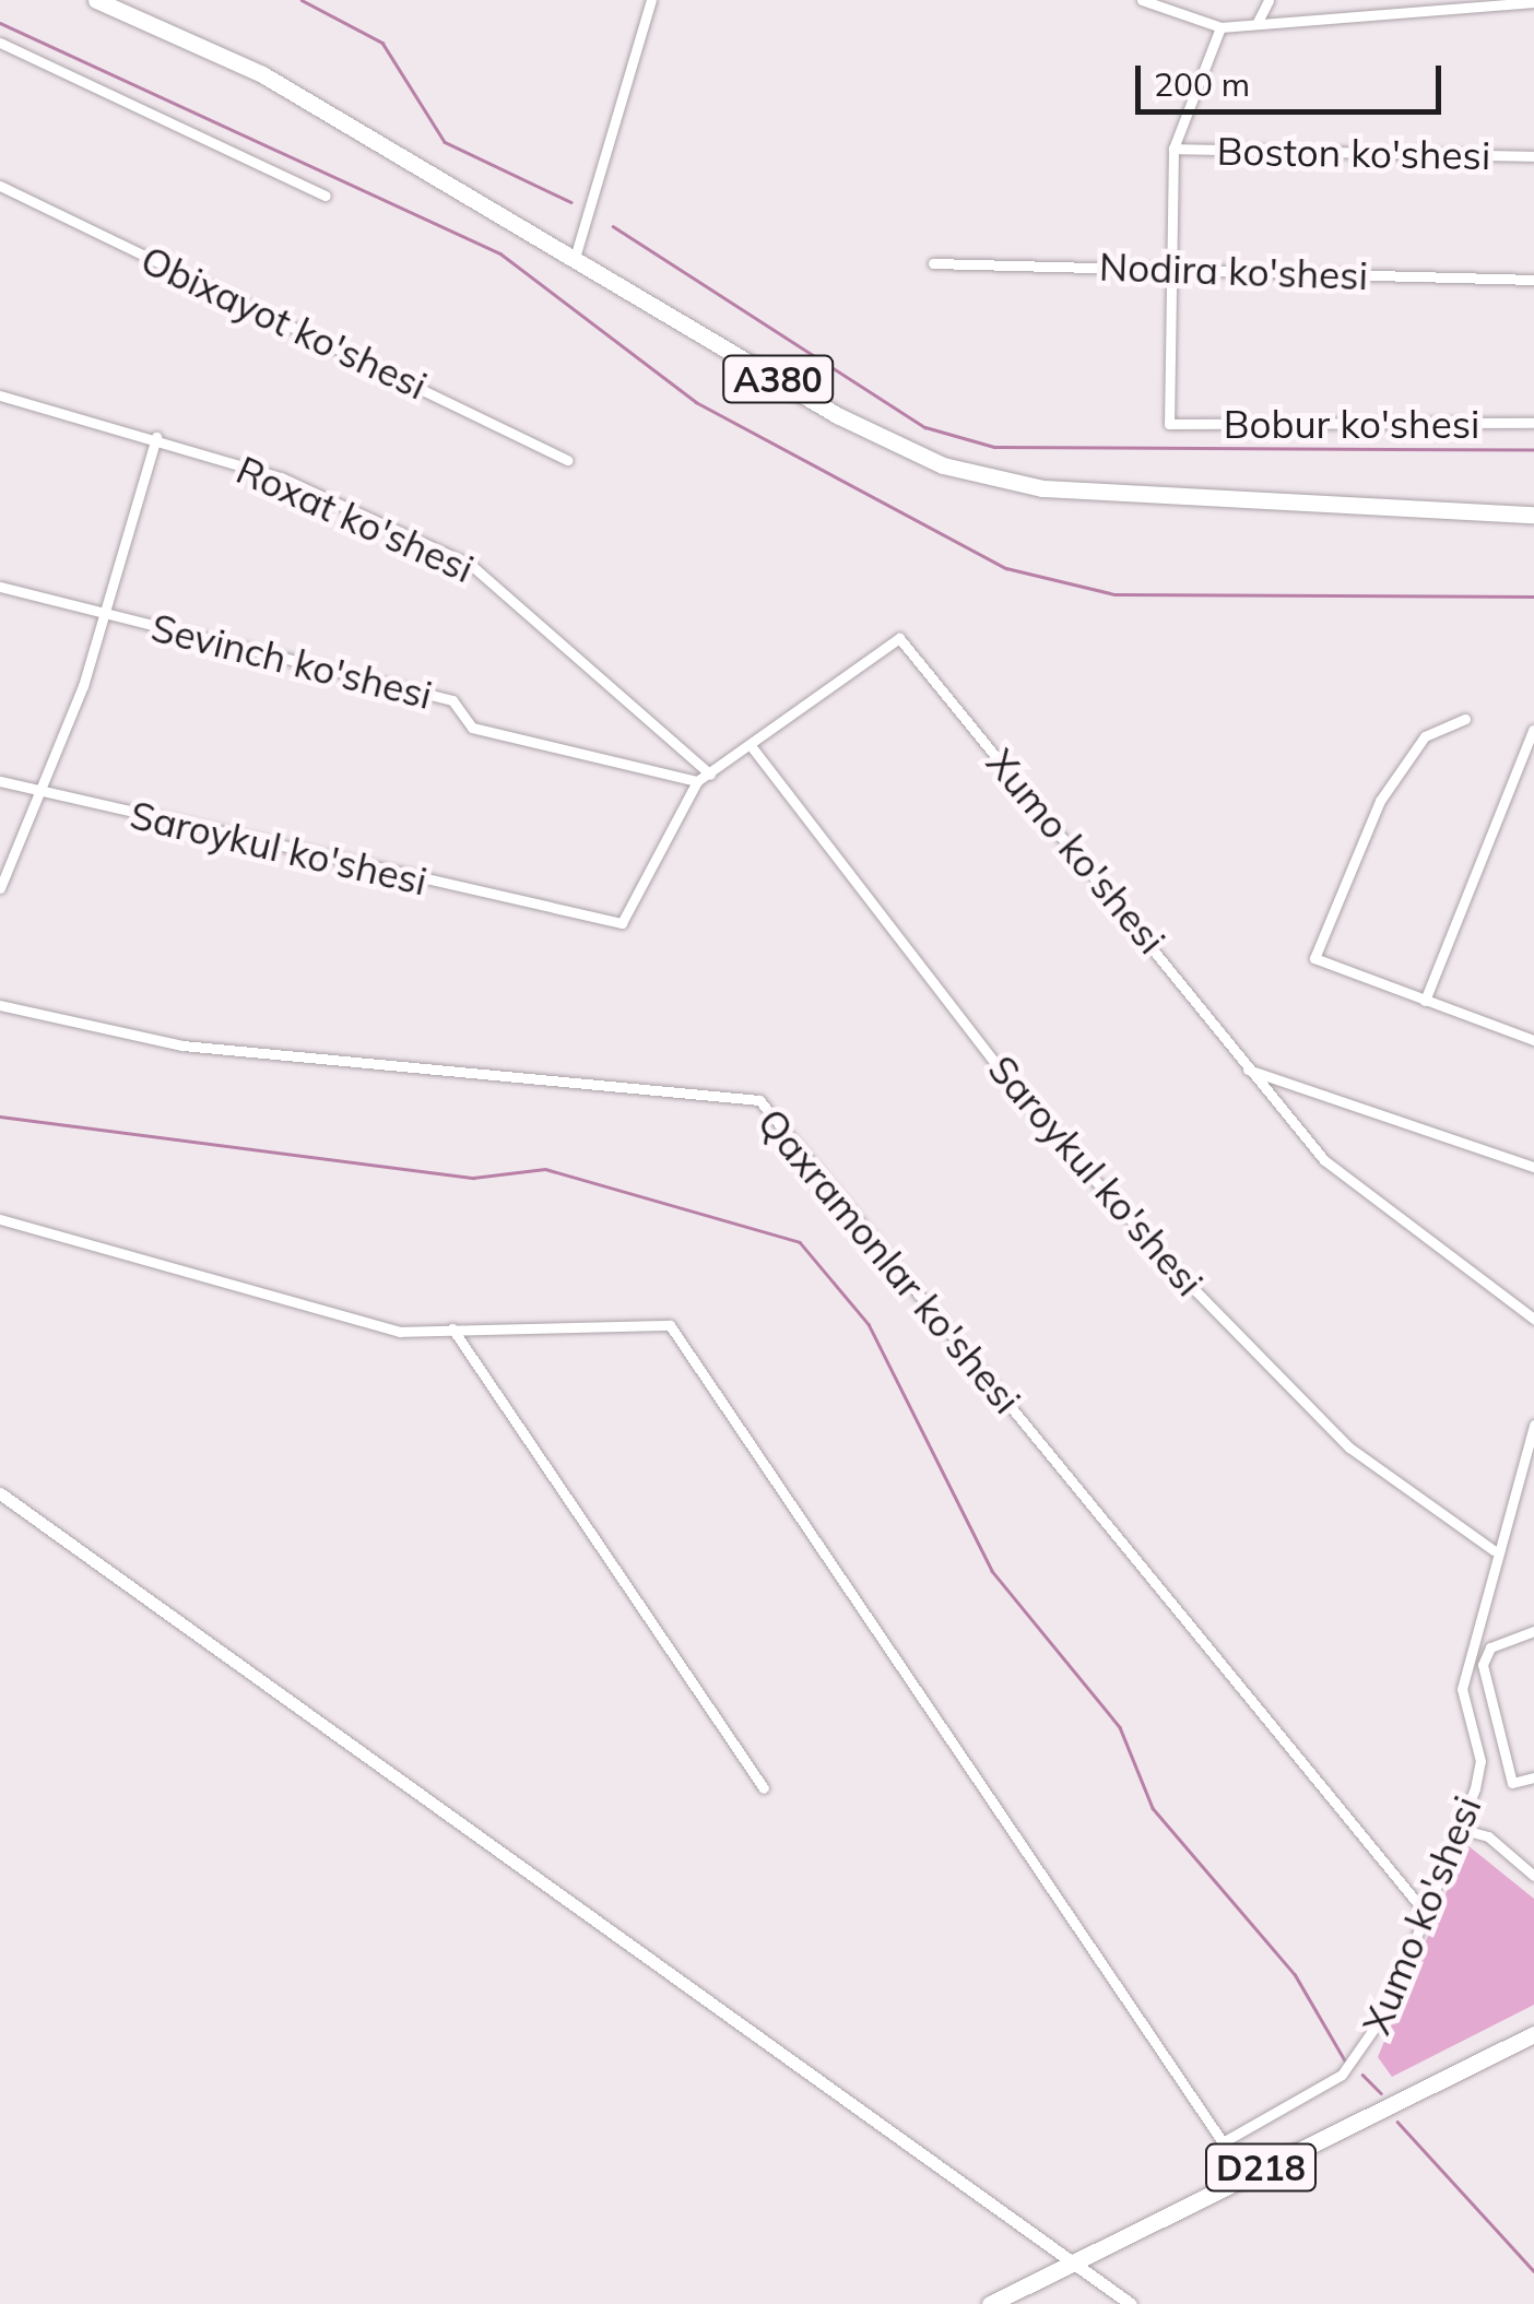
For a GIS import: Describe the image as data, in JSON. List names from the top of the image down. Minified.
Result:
{"streets":{"main road":["A380","D218"],"street":["Boston ko'shesi","Nodira ko'shesi","Obixayot ko'shesi","Bobur ko'shesi","Roxat ko'shesi","Sevinch ko'shesi","Saroykul ko'shesi","Xumo ko'shesi","Qaxramonlar ko'shesi"]},"crossings":[["Nodira ko'shesi","Bobur ko'shesi"],["Sevinch ko'shesi","Saroykul ko'shesi"],["Saroykul ko'shesi","Xumo ko'shesi"],["Xumo ko'shesi","Qaxramonlar ko'shesi"]],"scale_bar":"200 m"}
